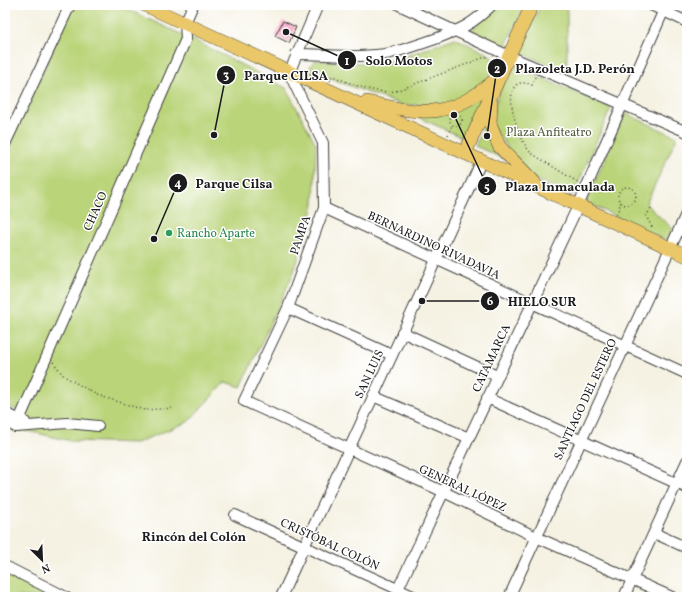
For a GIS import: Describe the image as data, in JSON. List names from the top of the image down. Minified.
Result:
{"streets":{"street":["CHACO","PAMPA","BERNARDINO RIVADAVIA","CATAMARCA","SAN LUIS","SANTIAGO DEL ESTERO","GENERAL LÓPEZ","CRISTÓBAL COLÓN"]},"crossings":[["PAMPA","BERNARDINO RIVADAVIA"],["PAMPA","GENERAL LÓPEZ"],["BERNARDINO RIVADAVIA","CATAMARCA"],["BERNARDINO RIVADAVIA","SAN LUIS"],["BERNARDINO RIVADAVIA","SANTIAGO DEL ESTERO"],["CATAMARCA","GENERAL LÓPEZ"],["CATAMARCA","CRISTÓBAL COLÓN"],["SAN LUIS","GENERAL LÓPEZ"],["SAN LUIS","CRISTÓBAL COLÓN"],["SANTIAGO DEL ESTERO","GENERAL LÓPEZ"]],"districts":["Rincón del Colón"],"parks":["Plaza Anfiteatro"],"places":["Solo Motos","Plaza Inmaculada","Parque CILSA","Plazoleta J.D. Perón","Rancho Aparte","Parque Cilsa","HIELO SUR"],"north":"bottom right"}
